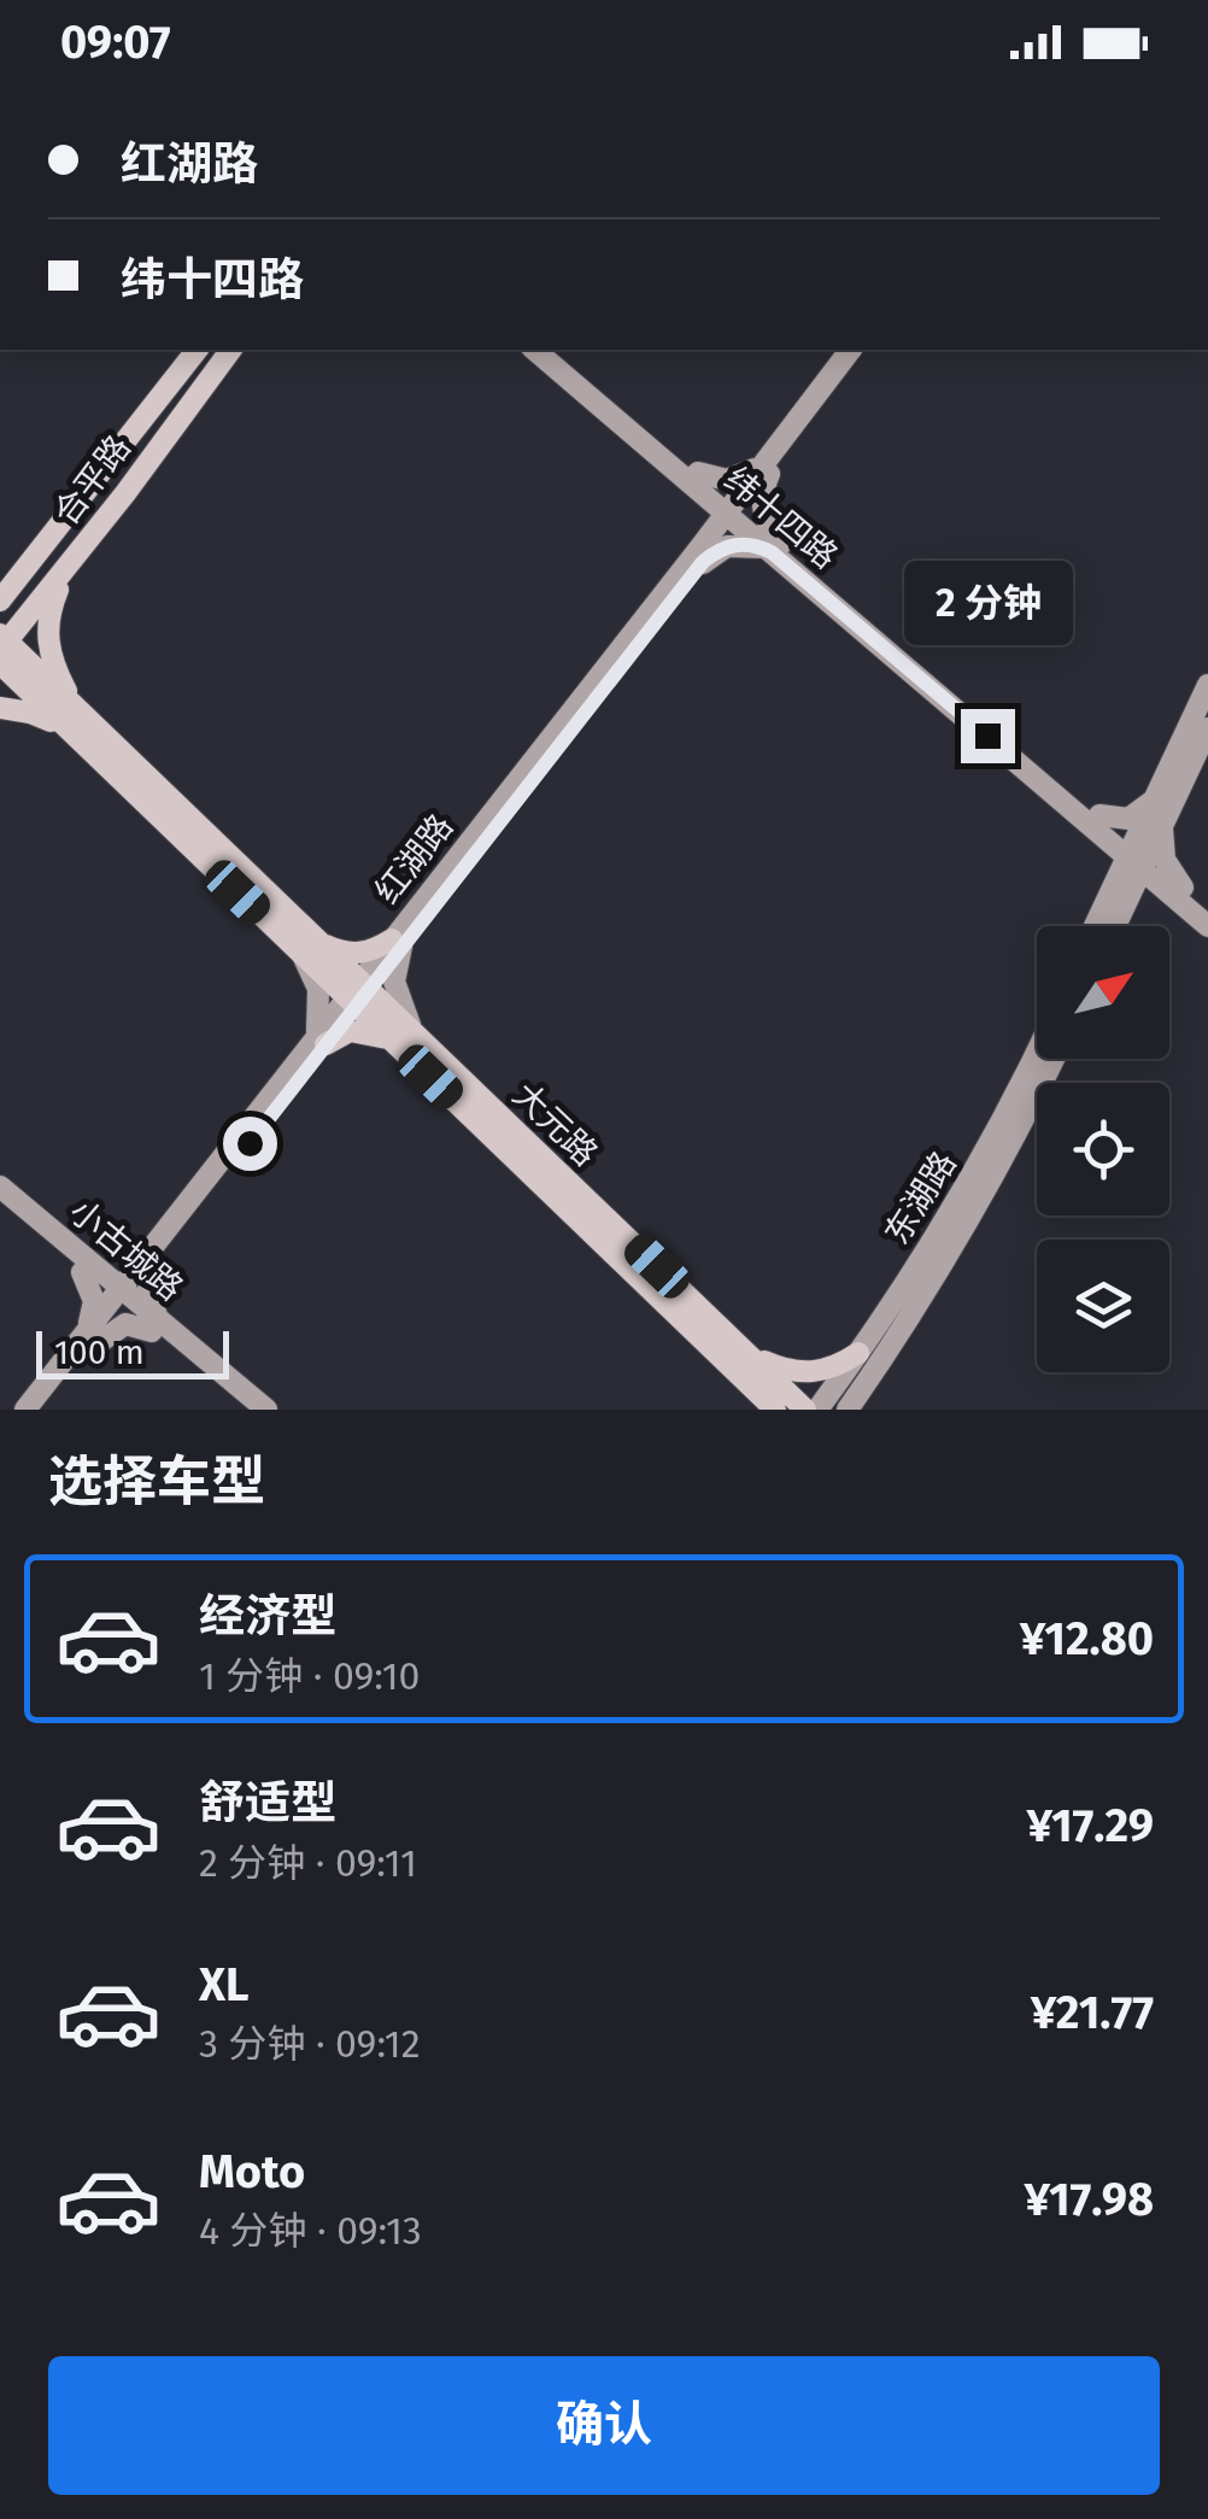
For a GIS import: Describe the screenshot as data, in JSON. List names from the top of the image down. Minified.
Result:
{"streets":{"main road":["合平路","纬十四路","红湖路","大元路","东湖路","小古城路"]},"crossings":[["合平路","大元路"],["纬十四路","红湖路"],["红湖路","大元路"],["红湖路","小古城路"]],"scale_bar":"100 m","north":"top right","page":{"status":"09:07","banner":["红湖路","纬十四路"],"bubble":"2 分钟","scale":"100 m","heading":"选择车型","list":[{"name":"经济型","note":"1 分钟 · 09:10","value":"¥12.80"},{"name":"舒适型","note":"2 分钟 · 09:11","value":"¥17.29"},{"name":"XL","note":"3 分钟 · 09:12","value":"¥21.77"},{"name":"Moto","note":"4 分钟 · 09:13","value":"¥17.98"}],"buttons":"确认"}}
